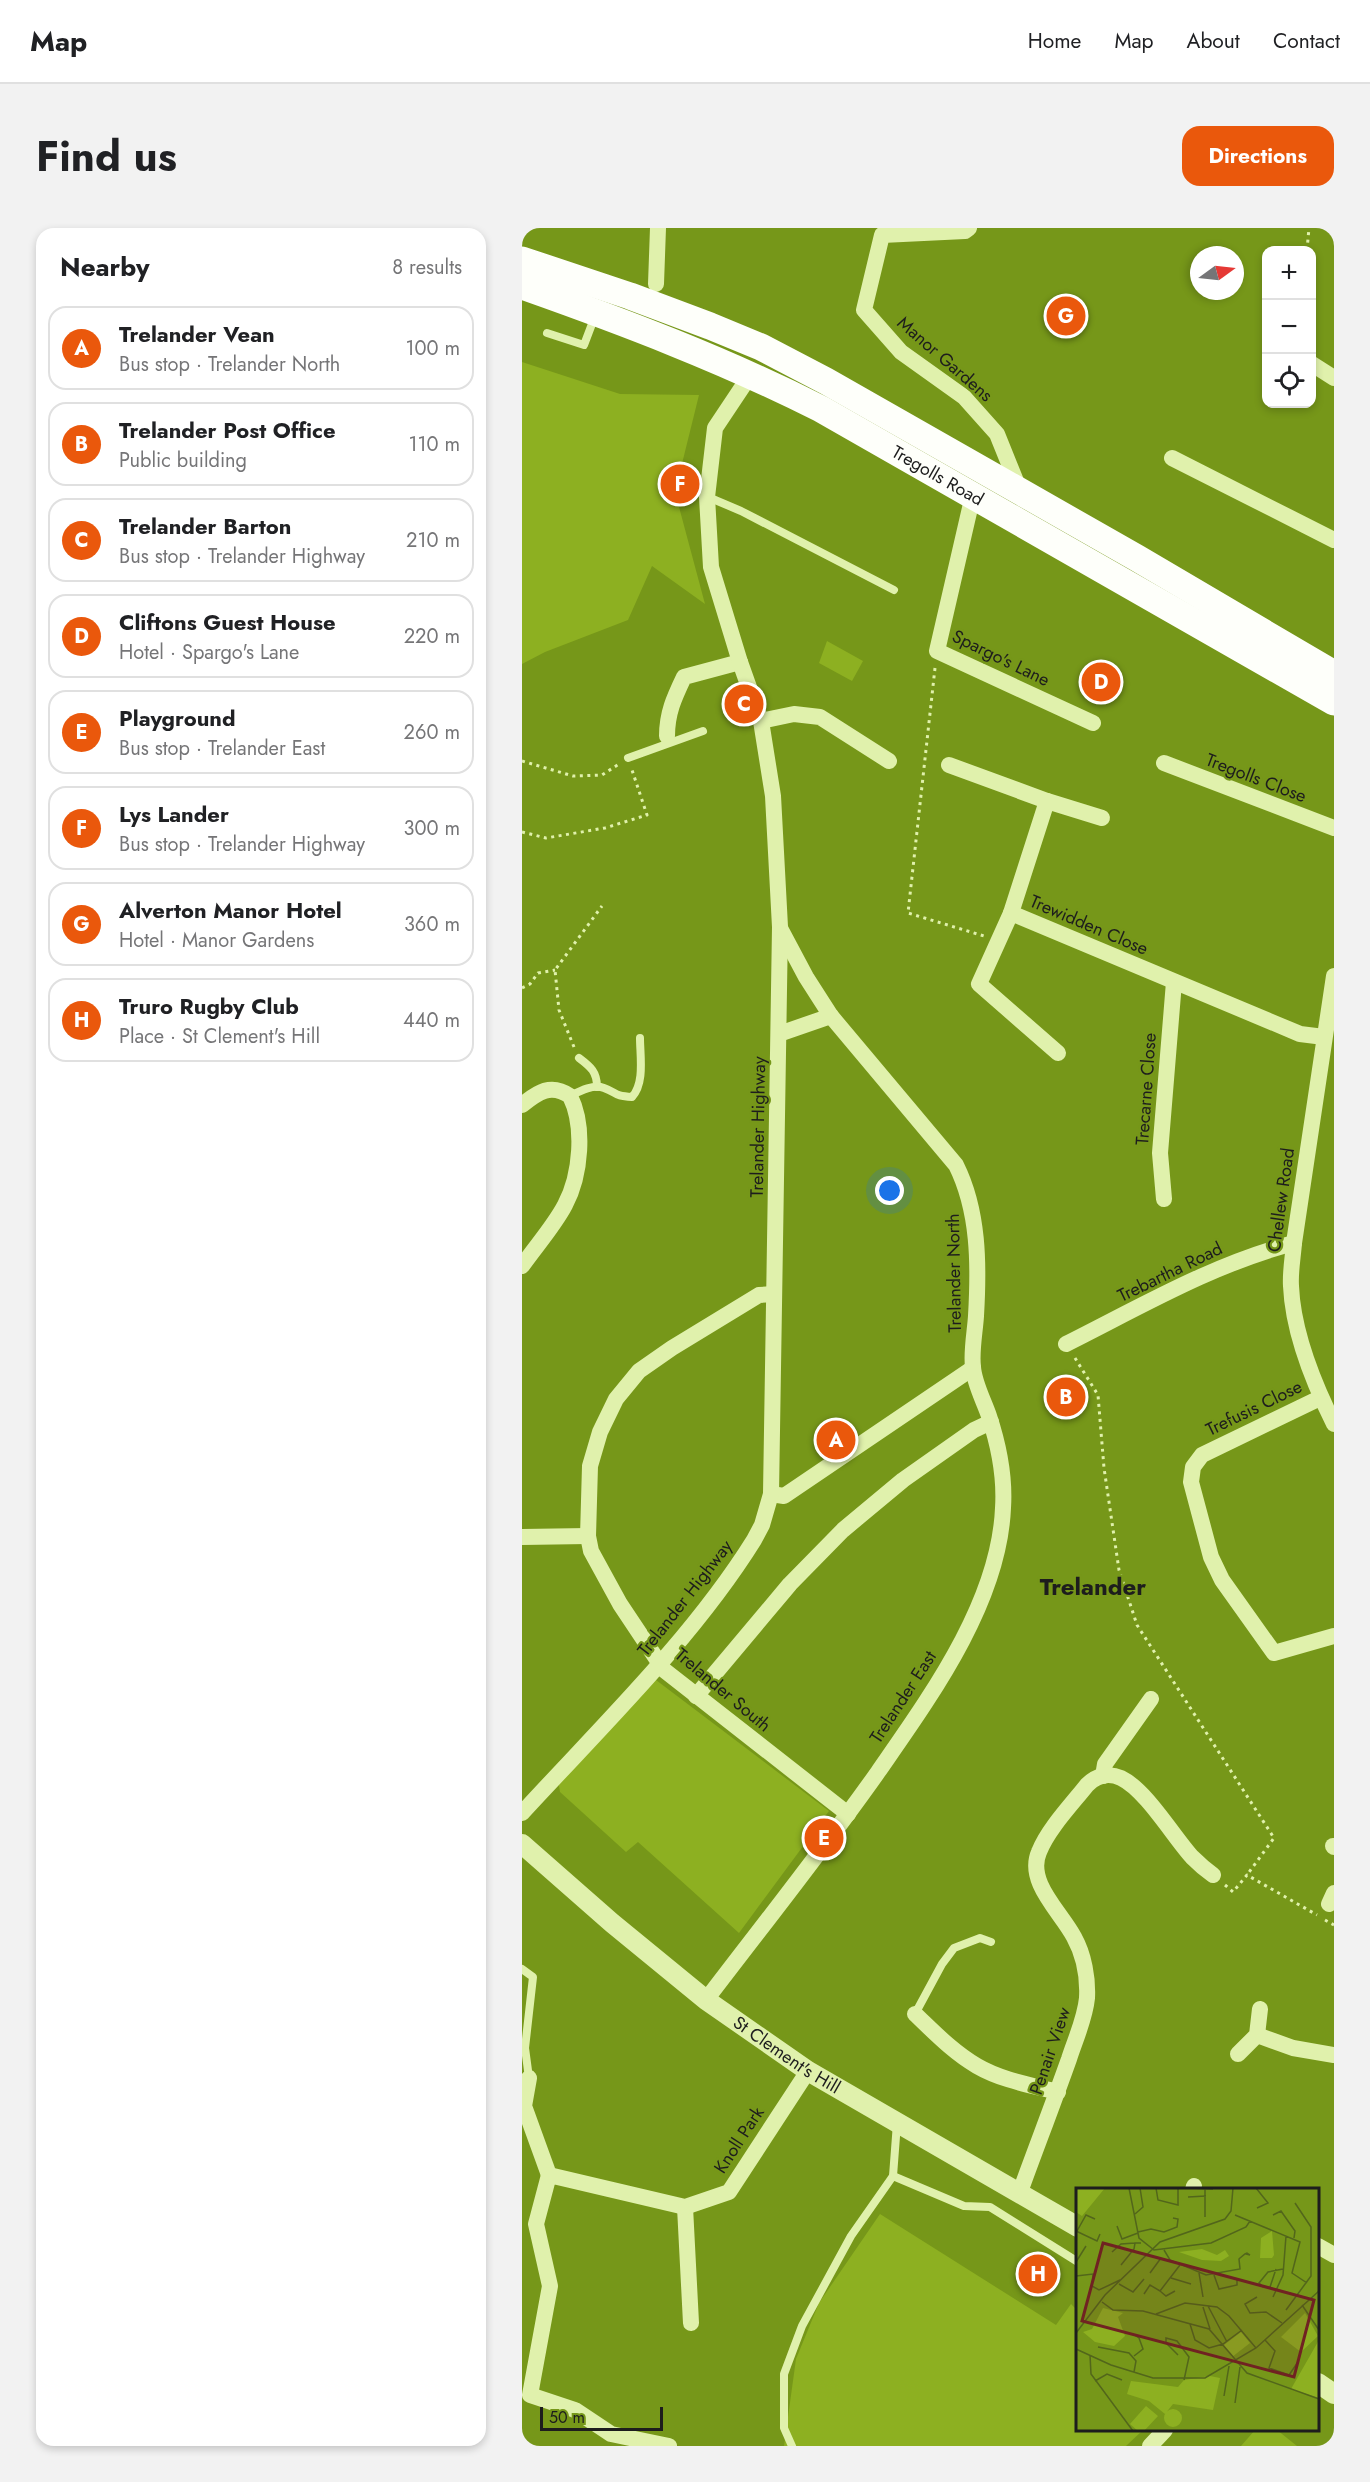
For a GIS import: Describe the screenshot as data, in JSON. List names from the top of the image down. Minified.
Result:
{"streets":{"highway":["Tregolls Road"],"street":["Manor Gardens","Spargo's Lane","Tregolls Close","Trewidden Close","Trecarne Close","Trelander Highway","Chellew Road","Trebartha Road","Trelander North","Trefusis Close","Trelander South","Trelander East","Penair View","St Clement's Hill","Knoll Park"]},"crossings":[["Manor Gardens","Tregolls Road"],["Tregolls Road","Spargo's Lane"],["Tregolls Road","Trelander Highway"],["Trewidden Close","Trecarne Close"],["Trewidden Close","Chellew Road"],["Trelander Highway","Trelander North"],["Trelander Highway","Trelander South"],["Chellew Road","Trebartha Road"],["Chellew Road","Trefusis Close"],["Trelander North","Trelander East"],["Trelander South","Trelander East"],["Trelander East","St Clement's Hill"],["Penair View","St Clement's Hill"],["St Clement's Hill","Knoll Park"]],"districts":["Trelander"],"scale_bar":"50 m","north":"right","page":{"header":"Map","nav":["Home","Map","About","Contact"],"title":"Find us","buttons":"Directions","heading":["Nearby","8 results"],"map_buttons":["+","−"],"pins":["G","F","D","C","B","A","E","H"],"list":[{"mark":"A","name":"Trelander Vean","note":"Bus stop · Trelander North","value":"100 m"},{"mark":"B","name":"Trelander Post Office","note":"Public building","value":"110 m"},{"mark":"C","name":"Trelander Barton","note":"Bus stop · Trelander Highway","value":"210 m"},{"mark":"D","name":"Cliftons Guest House","note":"Hotel · Spargo's Lane","value":"220 m"},{"mark":"E","name":"Playground","note":"Bus stop · Trelander East","value":"260 m"},{"mark":"F","name":"Lys Lander","note":"Bus stop · Trelander Highway","value":"300 m"},{"mark":"G","name":"Alverton Manor Hotel","note":"Hotel · Manor Gardens","value":"360 m"},{"mark":"H","name":"Truro Rugby Club","note":"Place · St Clement's Hill","value":"440 m"}],"scale":"50 m"}}
